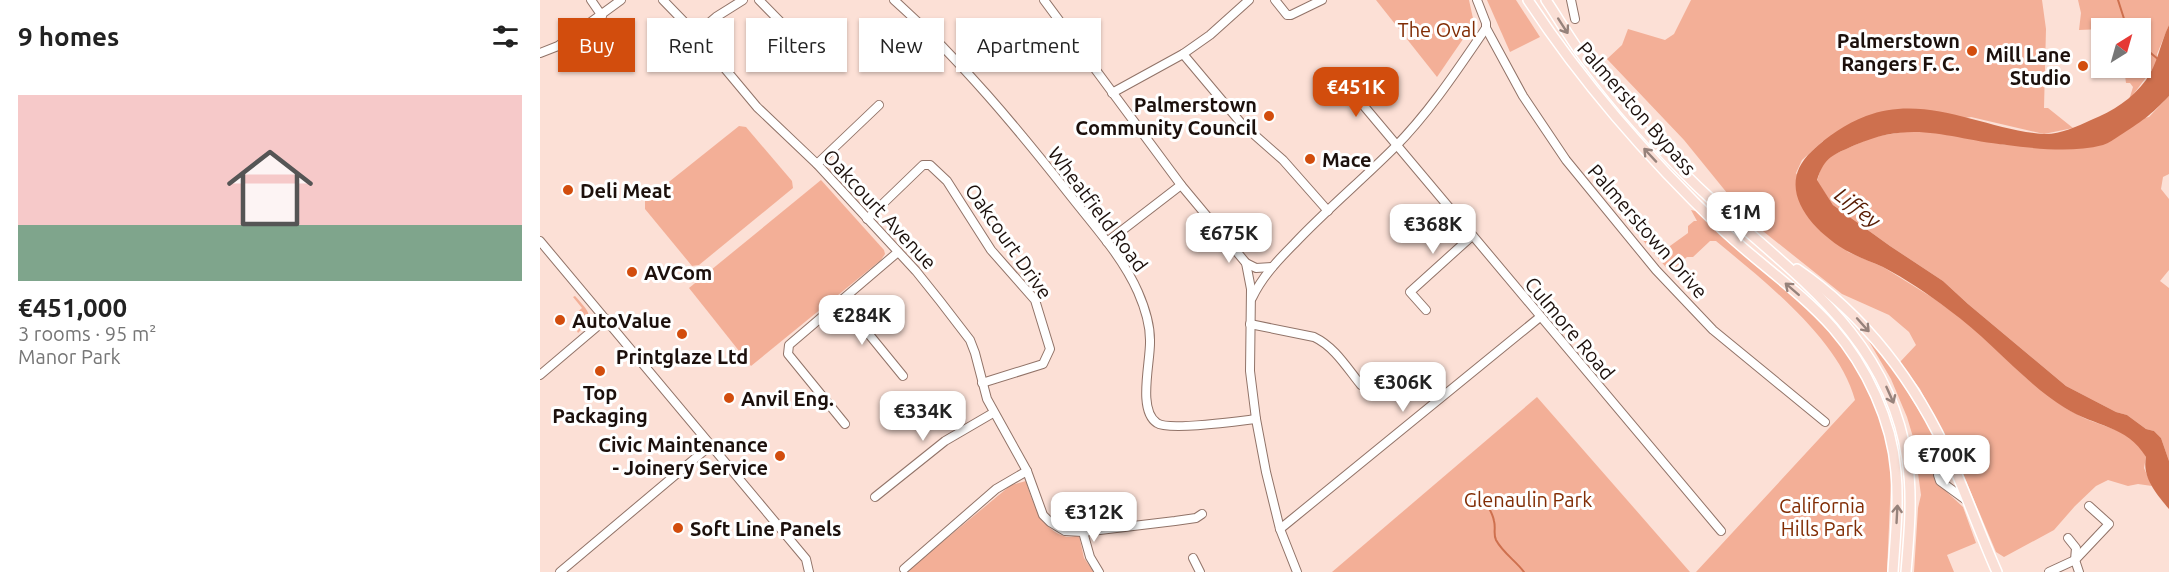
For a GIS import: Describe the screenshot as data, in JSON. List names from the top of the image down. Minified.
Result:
{"streets":{"main road":["Palmerston Bypass"],"street":["Oakcourt Avenue","Wheatfield Road","Palmerstown Drive","Oakcourt Drive","Culmore Road"]},"crossings":[["Oakcourt Avenue","Oakcourt Drive"]],"water":["Liffey"],"parks":["The Oval","Glenaulin Park","California Hills Park"],"places":["Palmerstown Rangers F. C.","Mill Lane Studio","Palmerstown Community Council","Mace","Deli Meat","AVCom","AutoValue","Printglaze Ltd","Top Packaging","Anvil Eng.","Civic Maintenance - Joinery Service","Soft Line Panels"],"north":"top right","page":{"heading":"9 homes","chip":["Buy","Rent","Filters","New","Apartment"],"price":["€451K","€1M","€368K","€675K","€284K","€306K","€334K","€700K","€312K"],"list":[{"name":"€451,000","note":"3 rooms · 95 m² · Manor Park"}]}}
